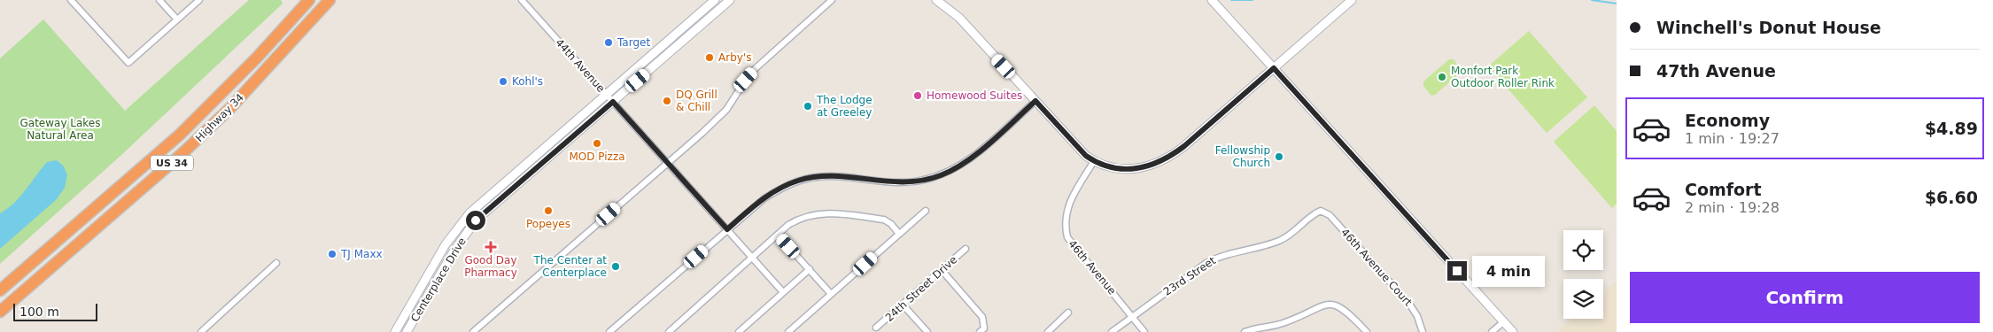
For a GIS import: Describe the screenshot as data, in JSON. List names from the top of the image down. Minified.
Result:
{"streets":{"highway":["Highway 34","US 34"],"street":["44th Avenue","46th Avenue","46th Avenue Court","23rd Street","Centerplace Drive","24th Street Drive"]},"crossings":[["44th Avenue","Centerplace Drive"],["46th Avenue","23rd Street"],["46th Avenue Court","23rd Street"]],"parks":["Gateway Lakes Natural Area"],"places":{"other":["Target","Arby's","Monfort Park Outdoor Roller Rink","Kohl's","Homewood Suites","DQ Grill & Chill","The Lodge at Greeley","MOD Pizza","Fellowship Church","Popeyes","TJ Maxx","The Center at Centerplace"],"health":["Good Day Pharmacy"]},"scale_bar":"100 m","page":{"banner":["Winchell's Donut House","47th Avenue"],"list":[{"name":"Economy","note":"1 min · 19:27","value":"$4.89"},{"name":"Comfort","note":"2 min · 19:28","value":"$6.60"}],"bubble":"4 min","buttons":"Confirm","scale":"100 m"}}
